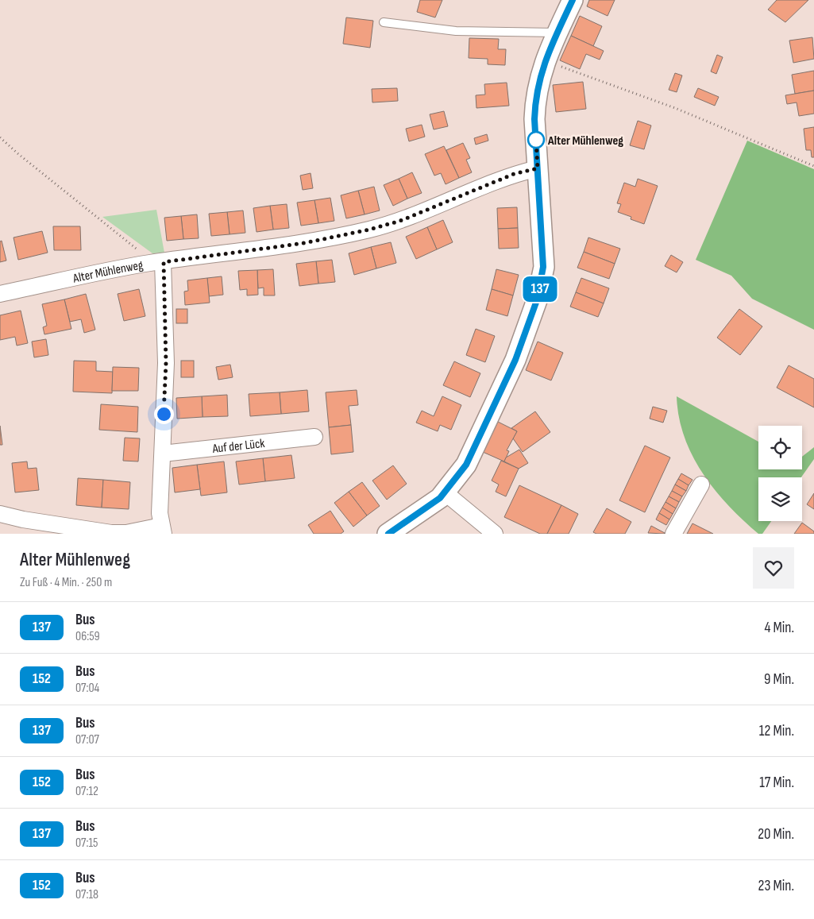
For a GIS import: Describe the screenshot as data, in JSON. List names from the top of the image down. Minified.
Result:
{"streets":{"street":["Alter Mühlenweg","Auf der Lück"]},"places":["Alter Mühlenweg"],"lines":["bus line 137"],"page":{"on_map":"137","heading":["Alter Mühlenweg","Zu Fuß · 4 Min. · 250 m"],"list":[{"mark":"137","name":"Bus","note":"06:59","value":"4 Min."},{"mark":"152","name":"Bus","note":"07:04","value":"9 Min."},{"mark":"137","name":"Bus","note":"07:07","value":"12 Min."},{"mark":"152","name":"Bus","note":"07:12","value":"17 Min."},{"mark":"137","name":"Bus","note":"07:15","value":"20 Min."},{"mark":"152","name":"Bus","note":"07:18","value":"23 Min."}]}}
